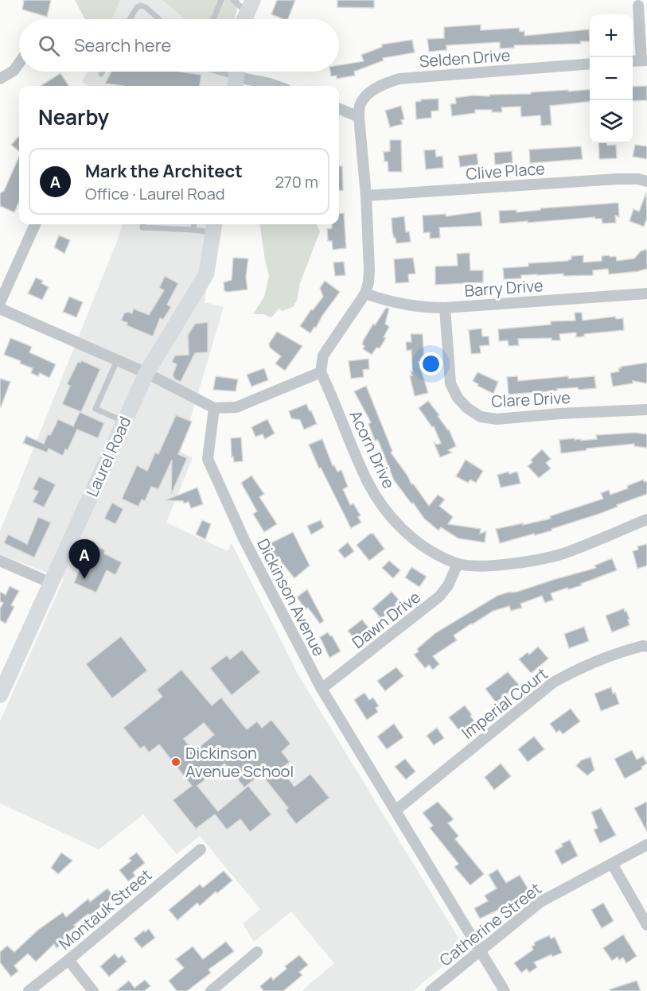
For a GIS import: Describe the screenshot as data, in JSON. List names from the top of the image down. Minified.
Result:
{"streets":{"main road":["Laurel Road"],"street":["Selden Drive","Clive Place","Barry Drive","Clare Drive","Acorn Drive","Dickinson Avenue","Dawn Drive","Imperial Court","Montauk Street","Catherine Street"]},"crossings":[["Barry Drive","Clare Drive"],["Acorn Drive","Dawn Drive"],["Dickinson Avenue","Dawn Drive"],["Dickinson Avenue","Imperial Court"],["Dickinson Avenue","Catherine Street"]],"places":["Dickinson Avenue School"],"page":{"map_buttons":["+","−"],"search":"Search here","heading":"Nearby","list":[{"mark":"A","name":"Mark the Architect","note":"Office · Laurel Road","value":"270 m"}],"pins":"A"}}
